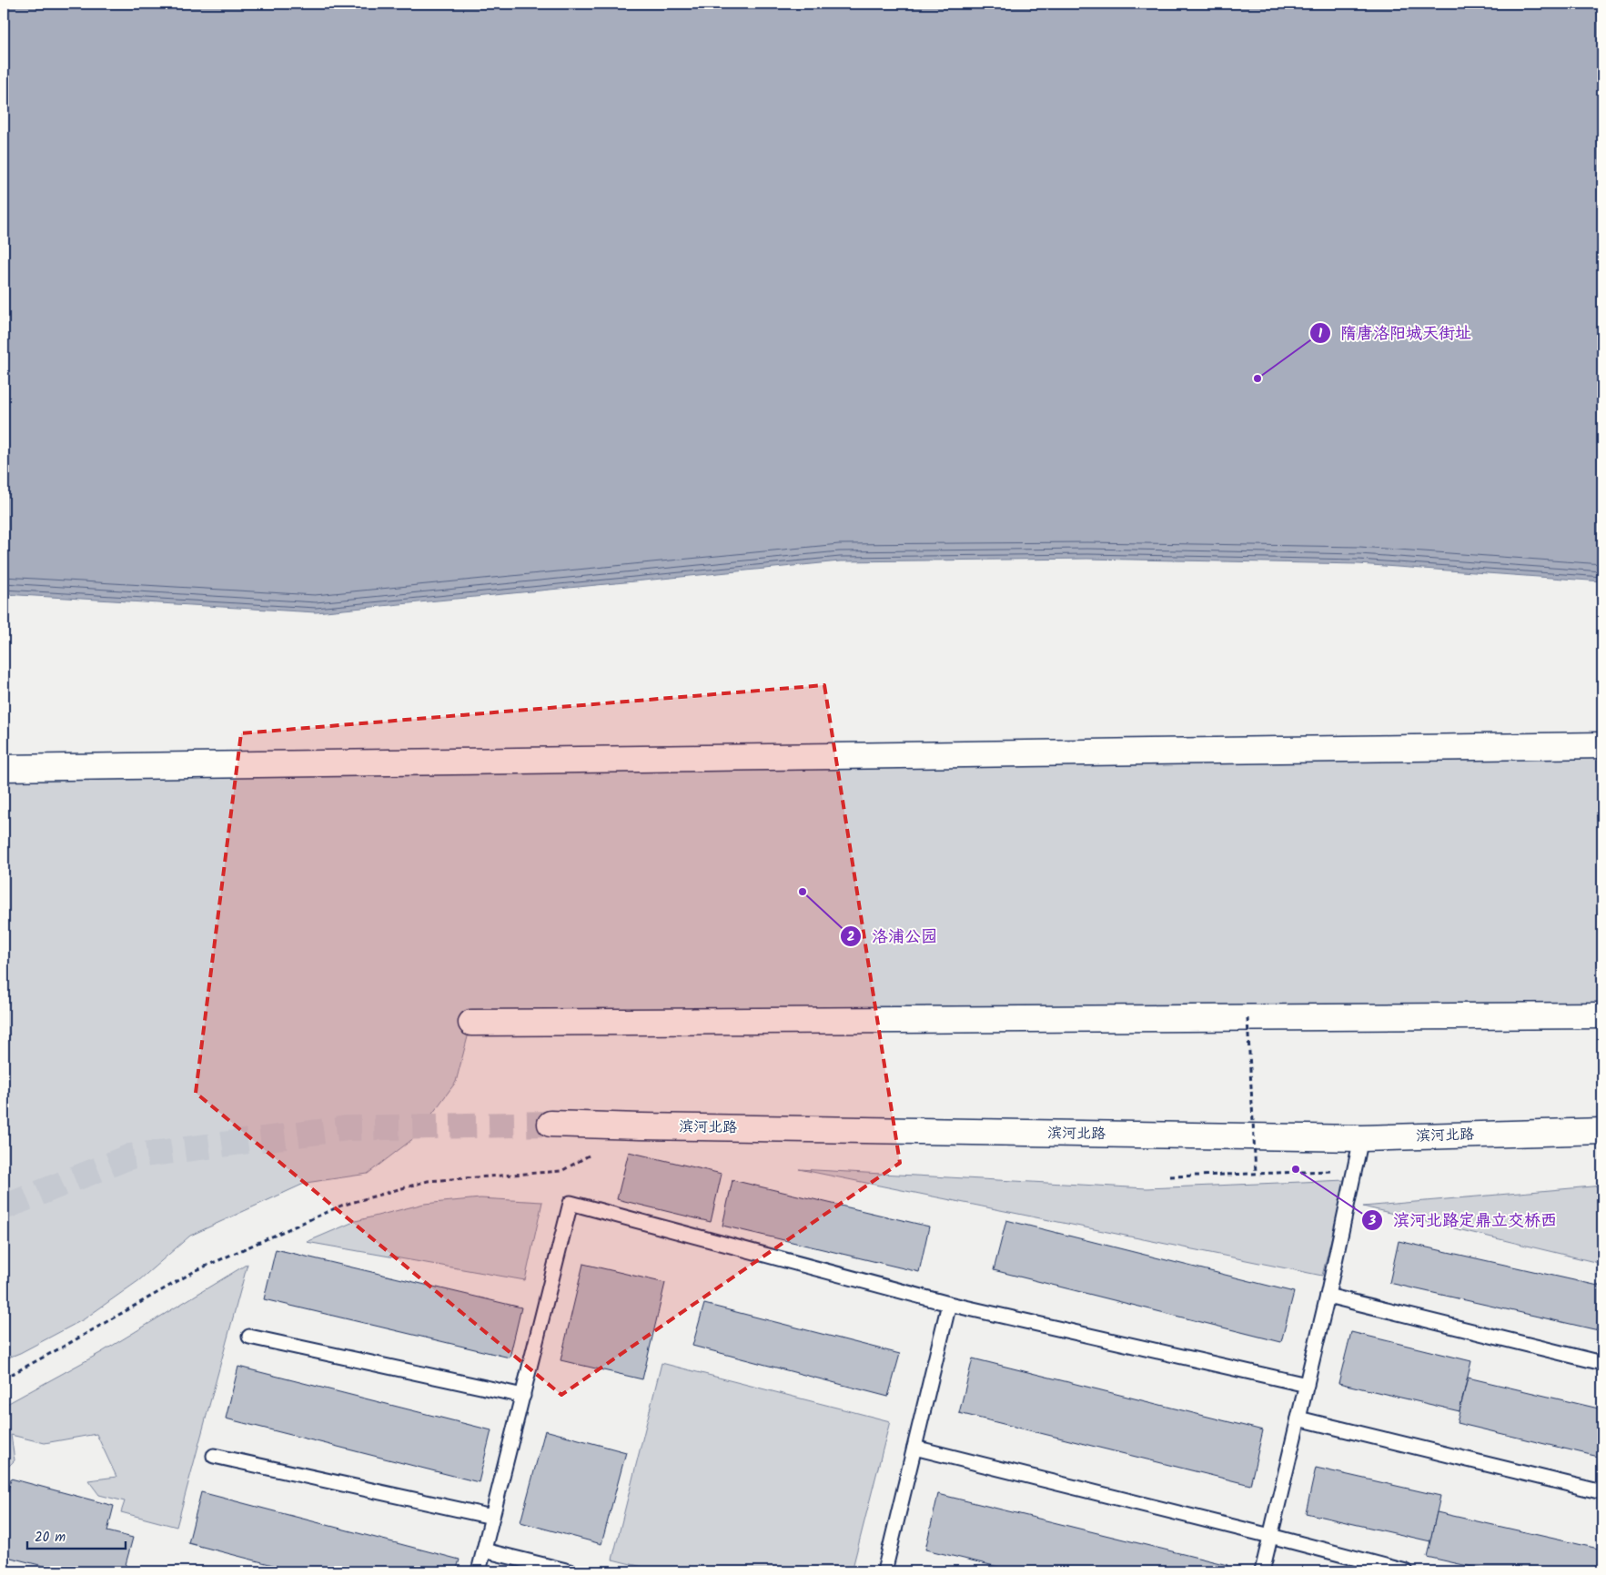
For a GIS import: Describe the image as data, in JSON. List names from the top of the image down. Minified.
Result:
{"streets":{"street":["滨河北路"]},"places":["隋唐洛阳城天街址","洛浦公园","滨河北路定鼎立交桥西"],"scale_bar":"20 m"}
